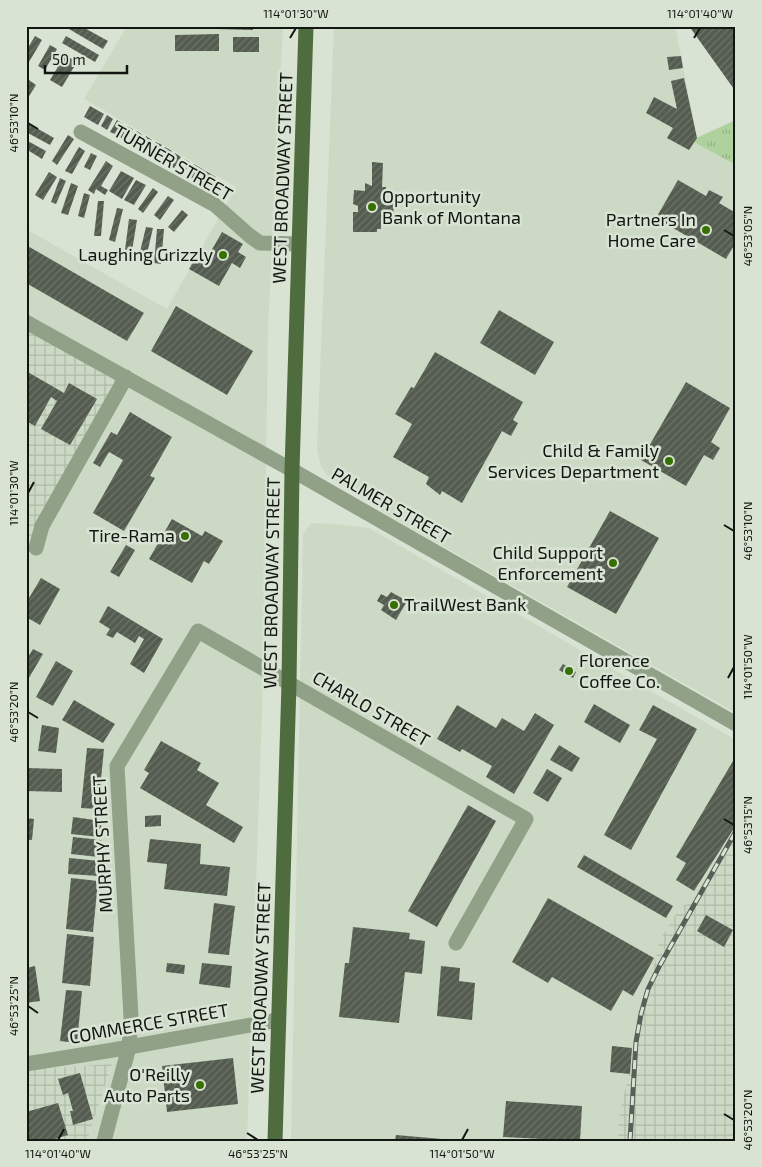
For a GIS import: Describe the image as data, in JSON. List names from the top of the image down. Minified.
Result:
{"streets":{"main road":["WEST BROADWAY STREET"],"street":["TURNER STREET","PALMER STREET","CHARLO STREET","MURPHY STREET","COMMERCE STREET"]},"crossings":[["TURNER STREET","WEST BROADWAY STREET"],["WEST BROADWAY STREET","PALMER STREET"],["WEST BROADWAY STREET","CHARLO STREET"],["WEST BROADWAY STREET","COMMERCE STREET"],["CHARLO STREET","MURPHY STREET"],["MURPHY STREET","COMMERCE STREET"]],"places":["Opportunity Bank of Montana","Partners In Home Care","Laughing Grizzly","Child & Family Services Department","Tire-Rama","Child Support Enforcement","TrailWest Bank","Florence Coffee Co.","O'Reilly Auto Parts"],"scale_bar":"50 m","coordinates":["114°01'30\"W","114°01'40\"W","46°53'10\"N","46°53'05\"N","114°01'50\"W","46°53'20\"N","46°53'15\"N","46°53'25\"N"]}
